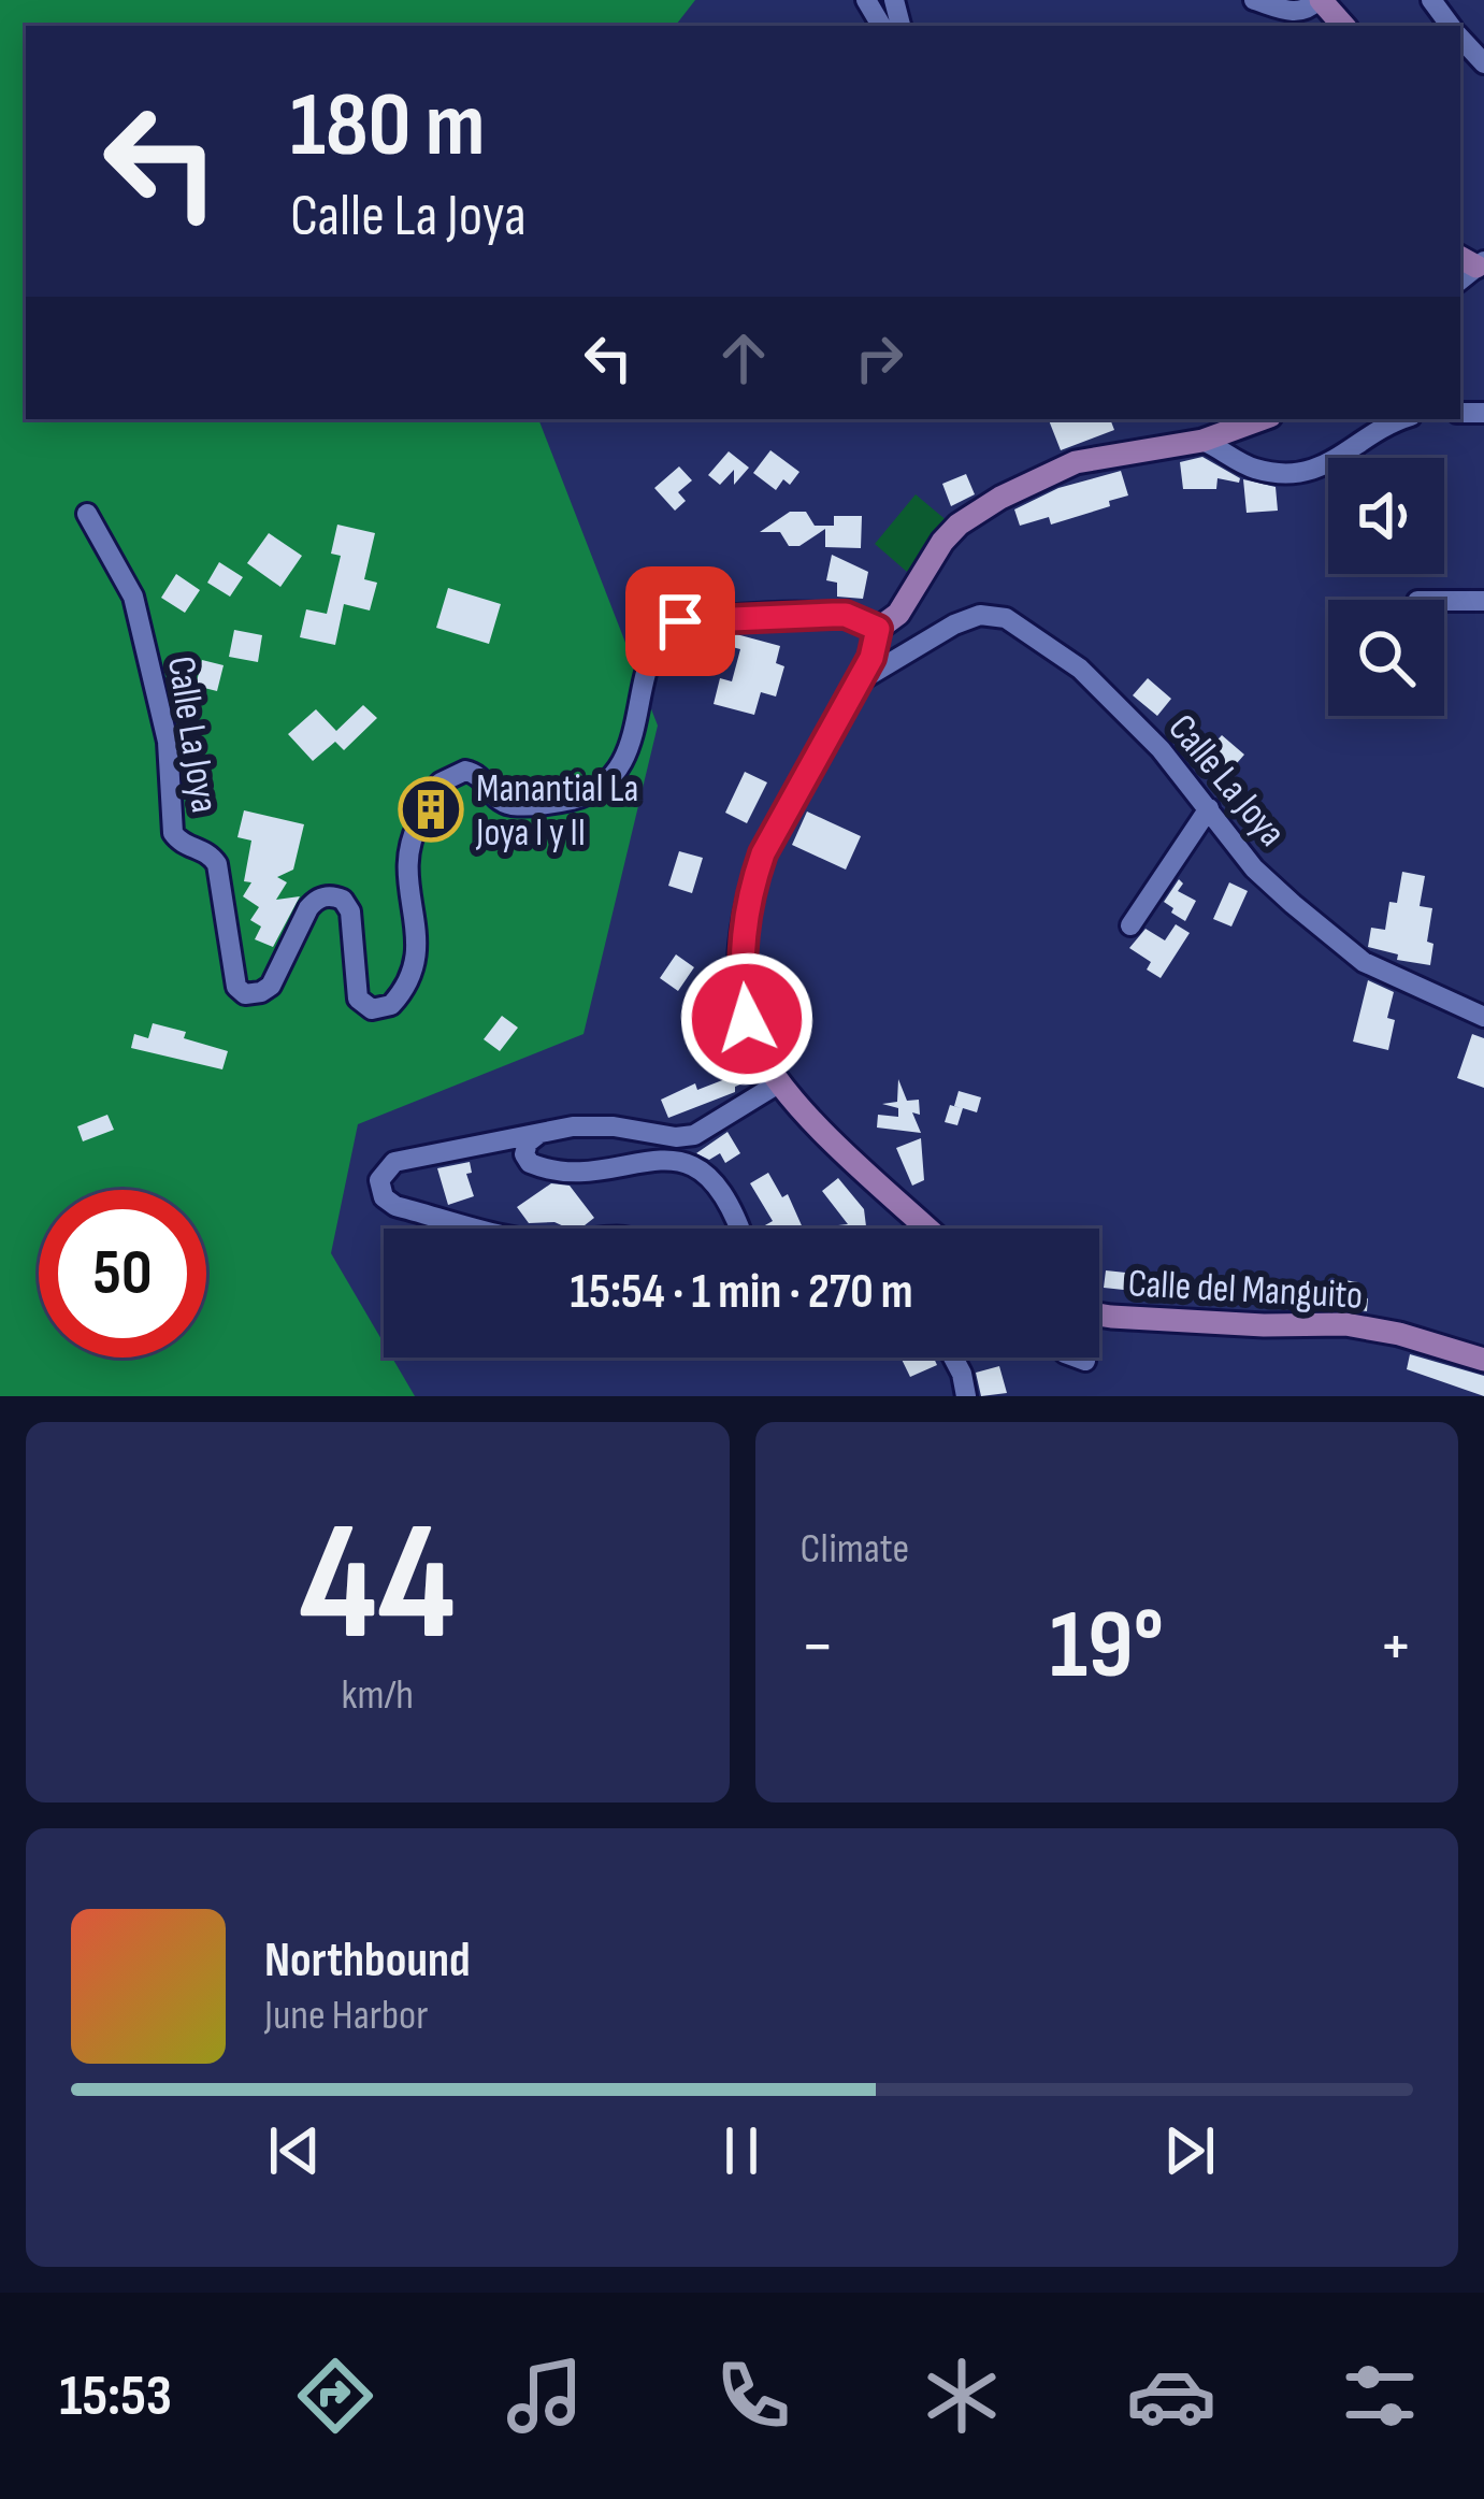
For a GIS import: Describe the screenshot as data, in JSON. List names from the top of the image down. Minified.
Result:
{"streets":{"main road":["Calle del Manguito"],"street":["Calle La Joya"]},"places":{"building":["Manantial La Joya I y II"]},"page":{"turn":["180 m","Calle La Joya"],"limit":"50","trip":"15:54 · 1 min · 270 m","tile":[["44","km/h"],"Climate"],"heat":["−","19°","+"],"song":["Northbound","June Harbor"],"tabs":"15:53"}}
